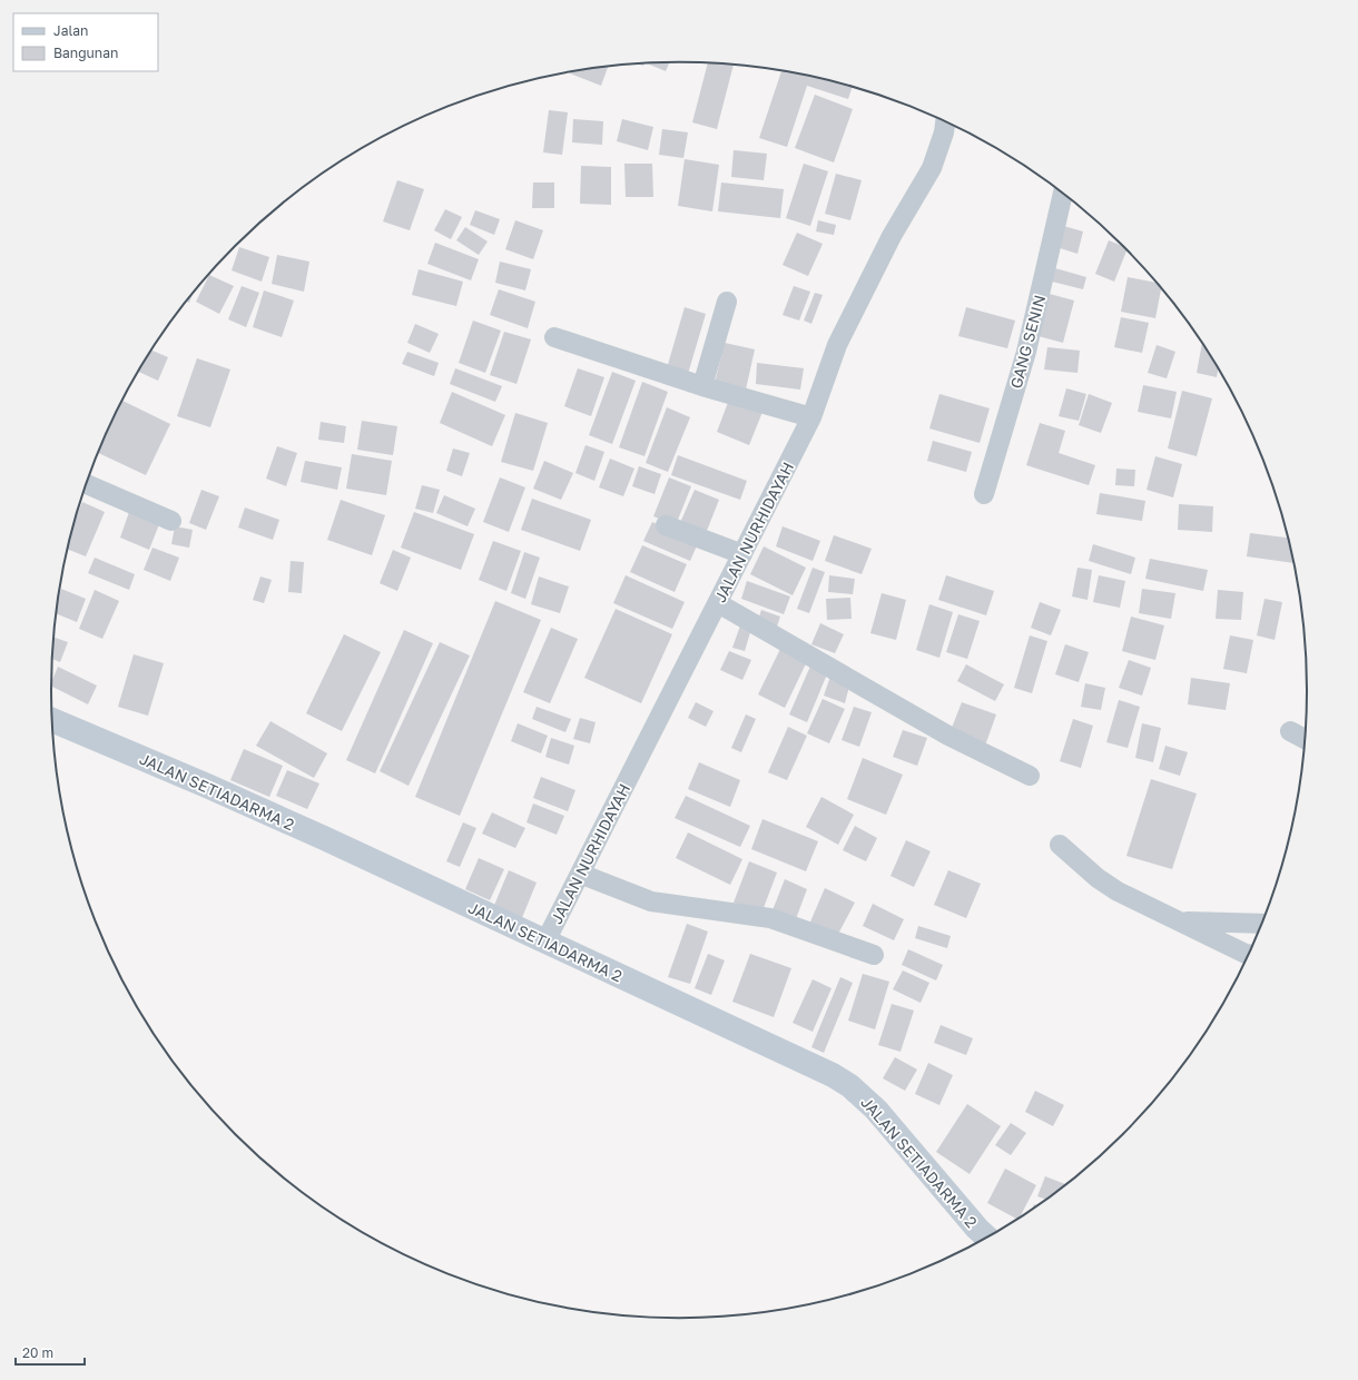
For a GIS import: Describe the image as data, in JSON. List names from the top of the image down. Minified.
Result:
{"streets":{"main road":["JALAN SETIADARMA 2"],"street":["GANG SENIN","JALAN NURHIDAYAH"]},"crossings":[["JALAN NURHIDAYAH","JALAN SETIADARMA 2"]],"legend":["Jalan","Bangunan"],"scale_bar":"20 m"}
